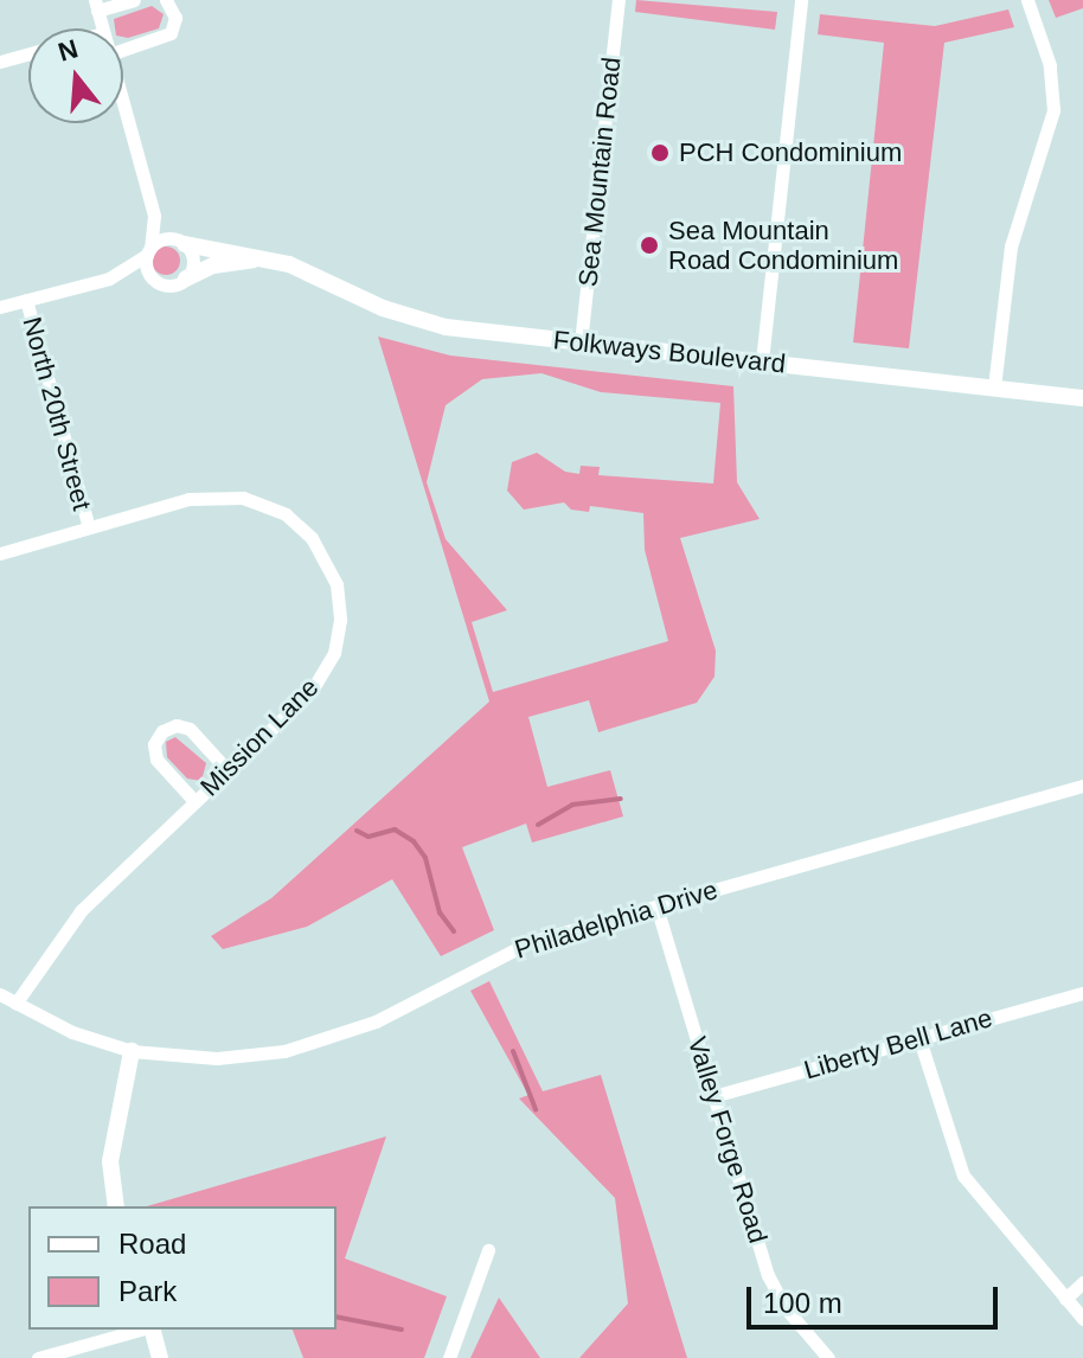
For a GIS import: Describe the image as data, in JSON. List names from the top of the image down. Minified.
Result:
{"streets":{"street":["Sea Mountain Road","Folkways Boulevard","North 20th Street","Mission Lane","Philadelphia Drive","Liberty Bell Lane","Valley Forge Road"]},"crossings":[["Sea Mountain Road","Folkways Boulevard"],["North 20th Street","Mission Lane"],["Mission Lane","Philadelphia Drive"],["Philadelphia Drive","Valley Forge Road"],["Liberty Bell Lane","Valley Forge Road"]],"places":["PCH Condominium","Sea Mountain Road Condominium"],"legend":["Road","Park"],"scale_bar":"100 m","north":"top"}
